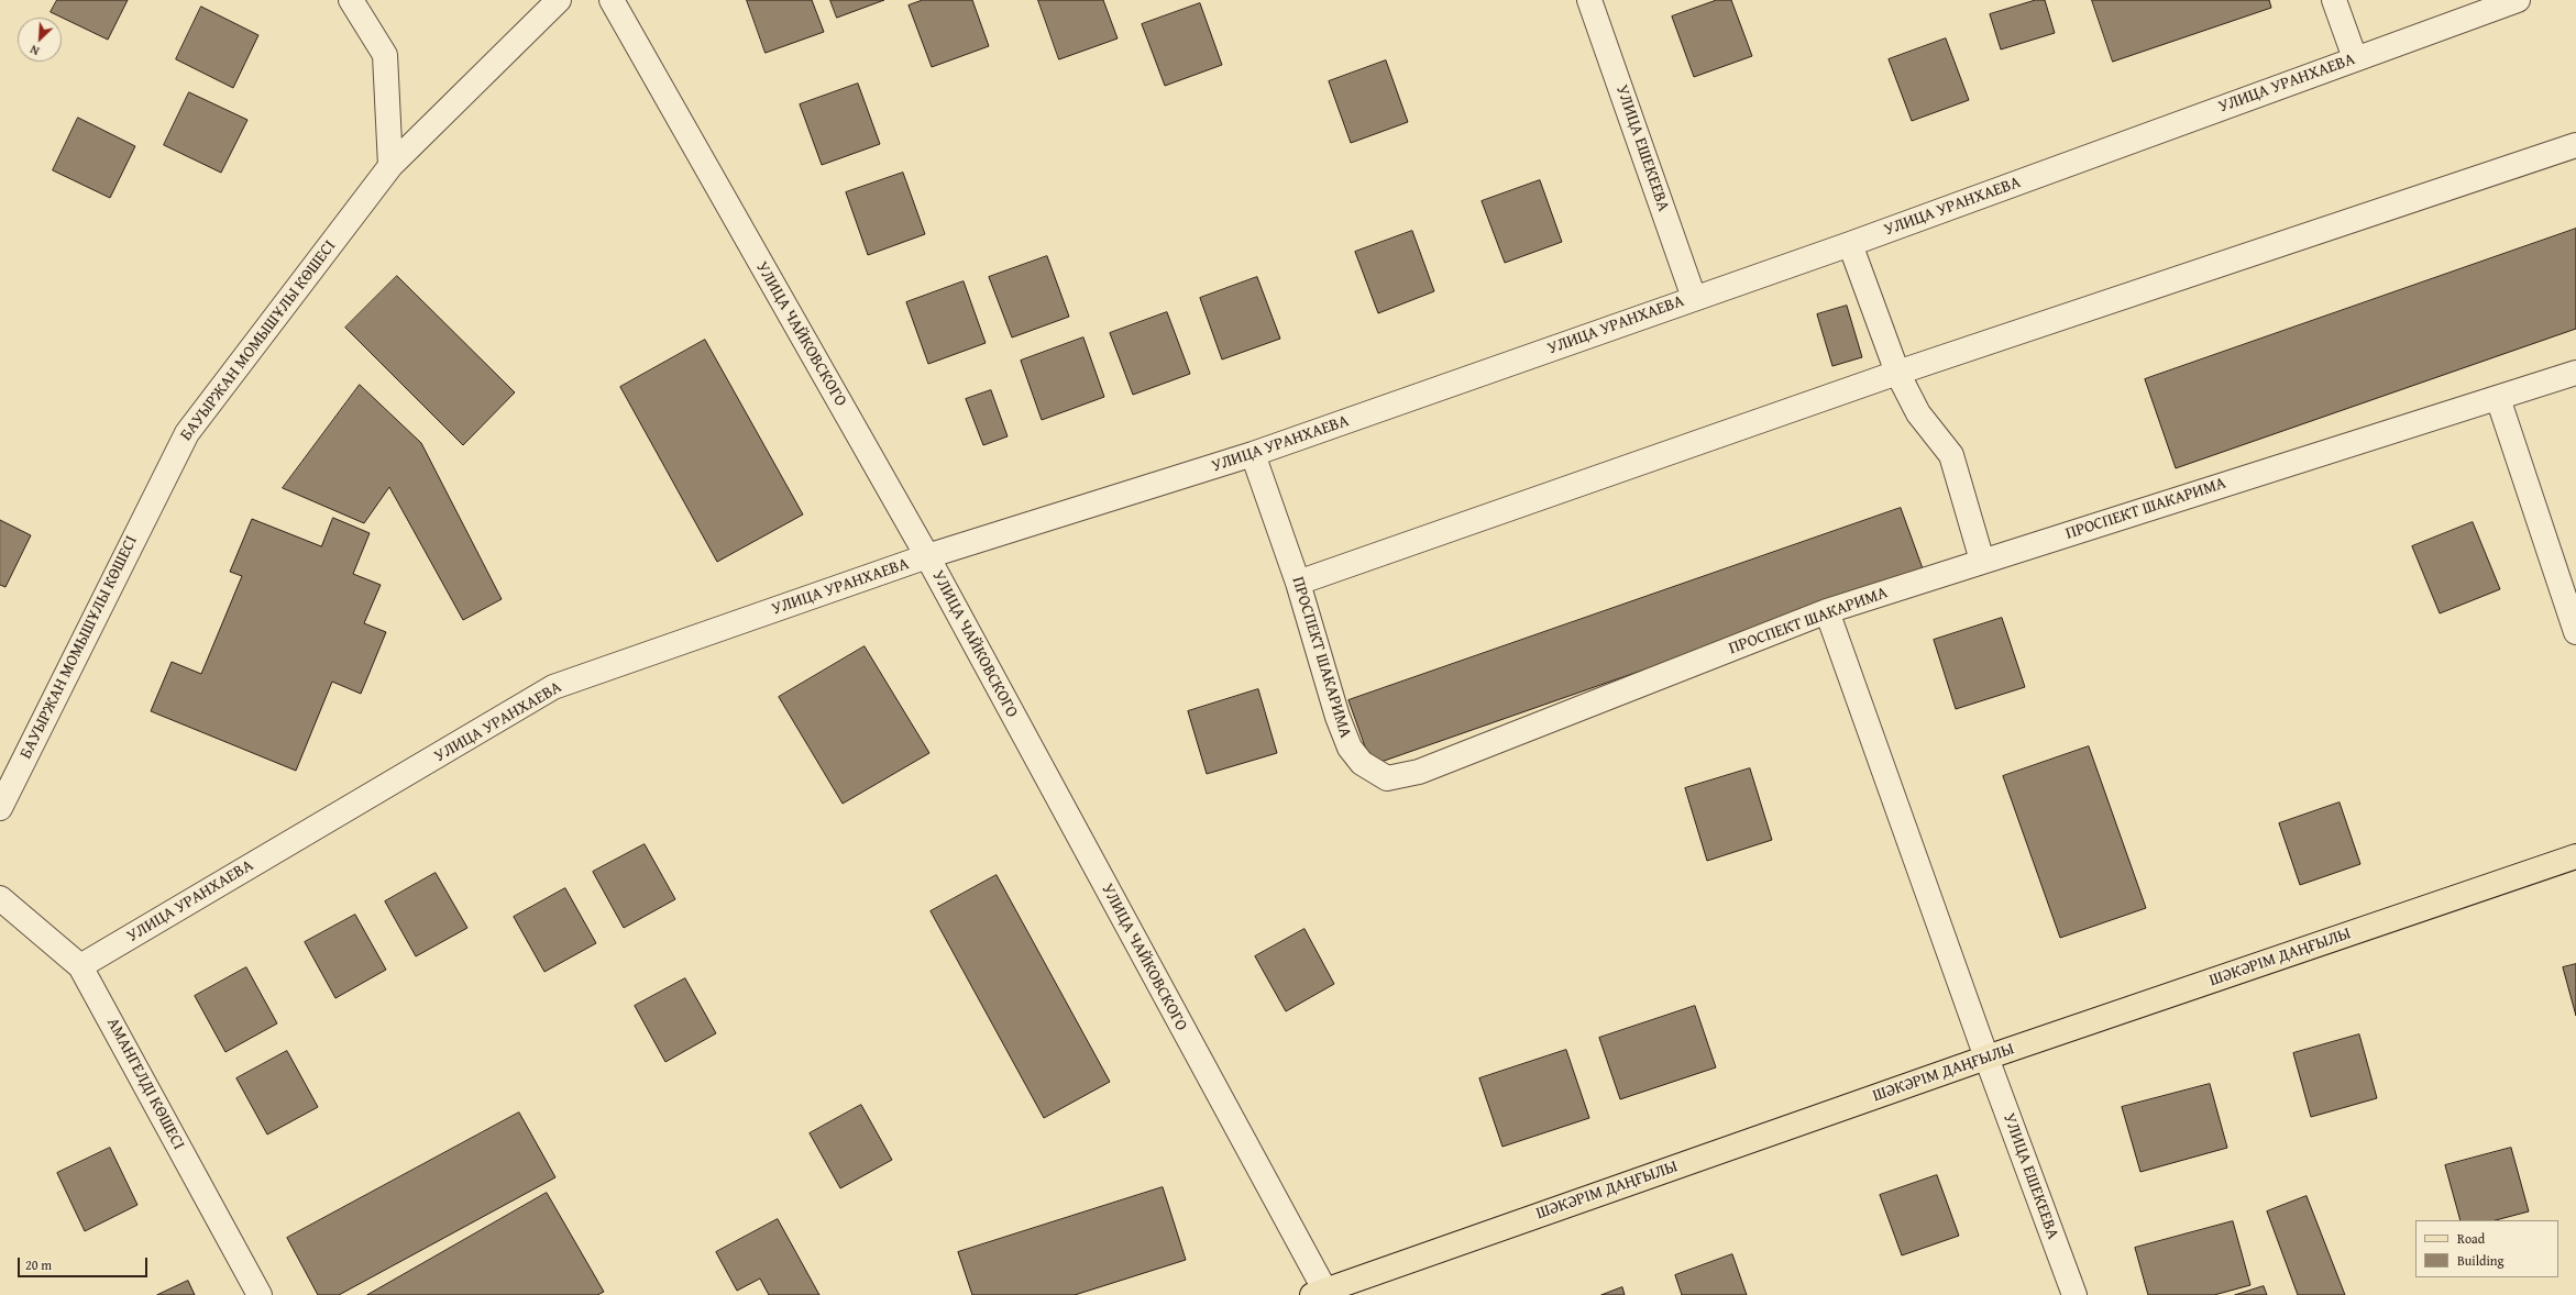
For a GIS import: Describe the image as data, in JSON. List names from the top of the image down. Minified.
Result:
{"streets":{"main road":["ШӘКӘРІМ ДАҢҒЫЛЫ"],"street":["УЛИЦА УРАНХАЕВА","УЛИЦА ЕШЕКЕЕВА","УЛИЦА ЧАЙКОВСКОГО","БАУЫРЖАН МОМЫШҰЛЫ КӨШЕСІ","ПРОСПЕКТ ШАКАРИМА","АМАНГЕЛДІ КӨШЕСІ"]},"crossings":[["УЛИЦА УРАНХАЕВА","УЛИЦА ЕШЕКЕЕВА"],["УЛИЦА УРАНХАЕВА","УЛИЦА ЧАЙКОВСКОГО"],["УЛИЦА УРАНХАЕВА","ПРОСПЕКТ ШАКАРИМА"],["УЛИЦА УРАНХАЕВА","АМАНГЕЛДІ КӨШЕСІ"],["УЛИЦА ЕШЕКЕЕВА","ПРОСПЕКТ ШАКАРИМА"],["УЛИЦА ЕШЕКЕЕВА","ШӘКӘРІМ ДАҢҒЫЛЫ"],["УЛИЦА ЧАЙКОВСКОГО","ШӘКӘРІМ ДАҢҒЫЛЫ"]],"legend":["Road","Building"],"scale_bar":"20 m","north":"bottom left"}
